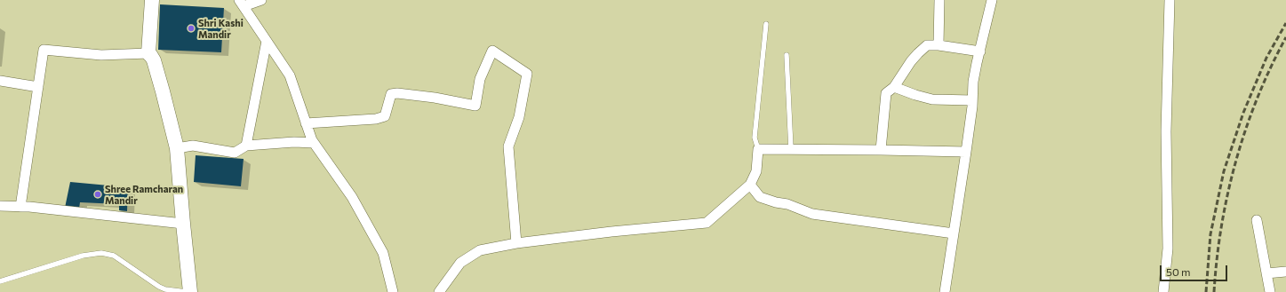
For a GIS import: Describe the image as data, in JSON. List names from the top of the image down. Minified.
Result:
{"places":["Shri Kashi Mandir","Shree Ramcharan Mandir"],"scale_bar":"50 m"}
